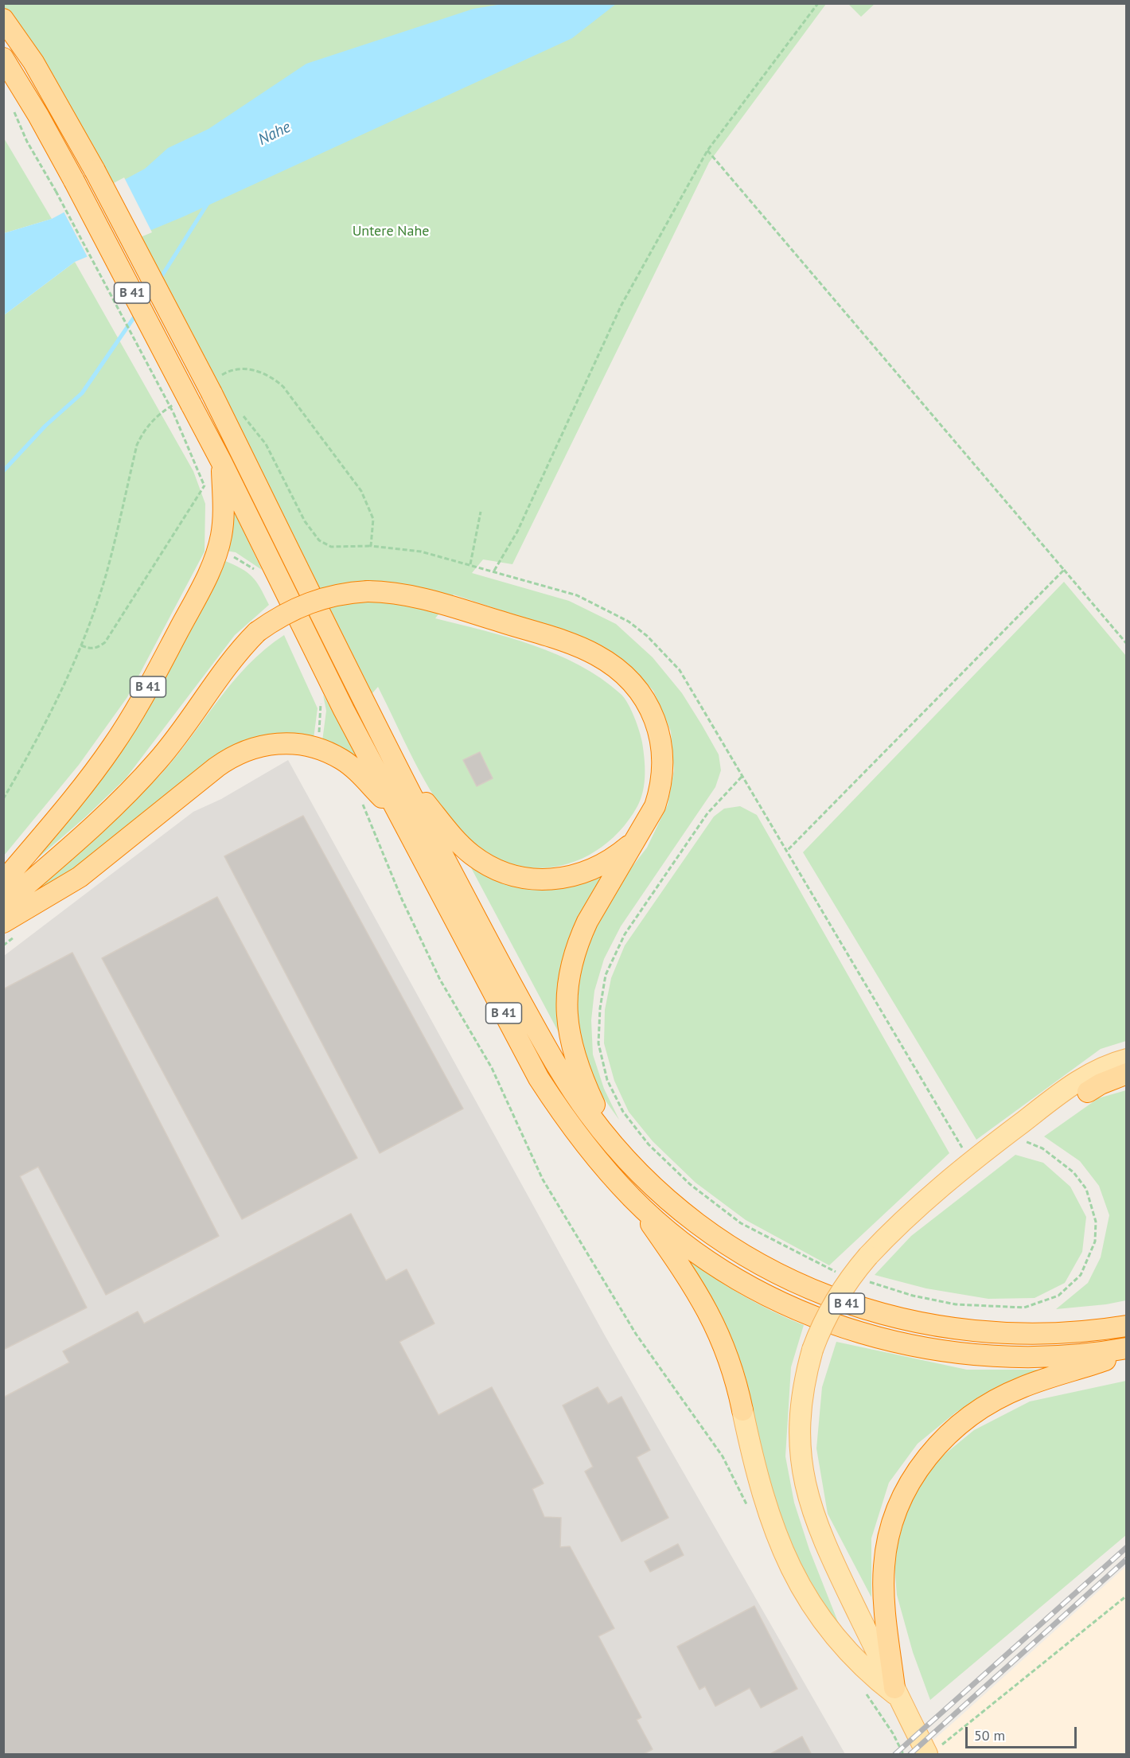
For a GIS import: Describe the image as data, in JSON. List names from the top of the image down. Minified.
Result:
{"streets":{"highway":["B 41"]},"water":["Nahe"],"parks":["Untere Nahe"],"scale_bar":"50 m"}
